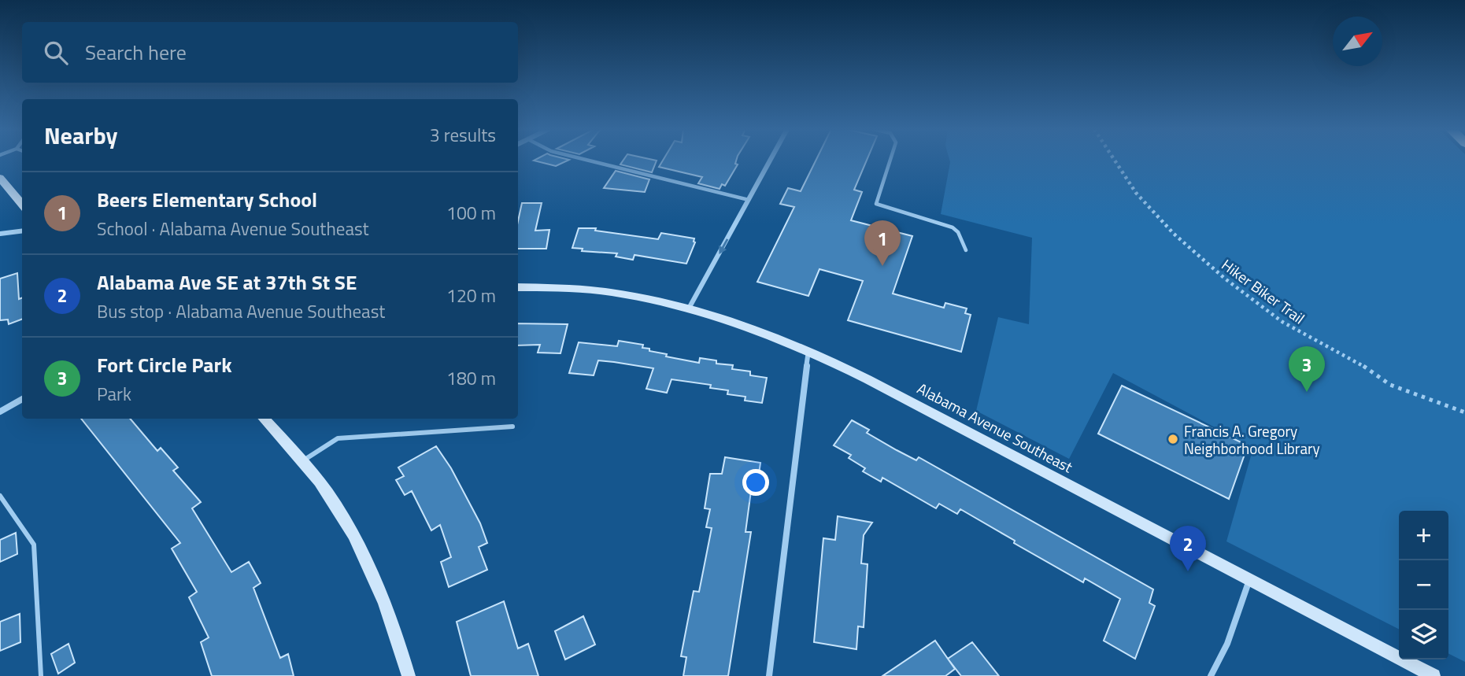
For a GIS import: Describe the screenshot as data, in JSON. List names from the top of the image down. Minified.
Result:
{"streets":{"main road":["Alabama Avenue Southeast"],"path":["Hiker Biker Trail"]},"places":["Francis A. Gregory Neighborhood Library"],"north":"top right","page":{"search":"Search here","heading":["Nearby","3 results"],"list":[{"mark":"1","name":"Beers Elementary School","note":"School · Alabama Avenue Southeast","value":"100 m"},{"mark":"2","name":"Alabama Ave SE at 37th St SE","note":"Bus stop · Alabama Avenue Southeast","value":"120 m"},{"mark":"3","name":"Fort Circle Park","note":"Park","value":"180 m"}],"pins":["1","3","2"],"map_buttons":["+","−"]}}
